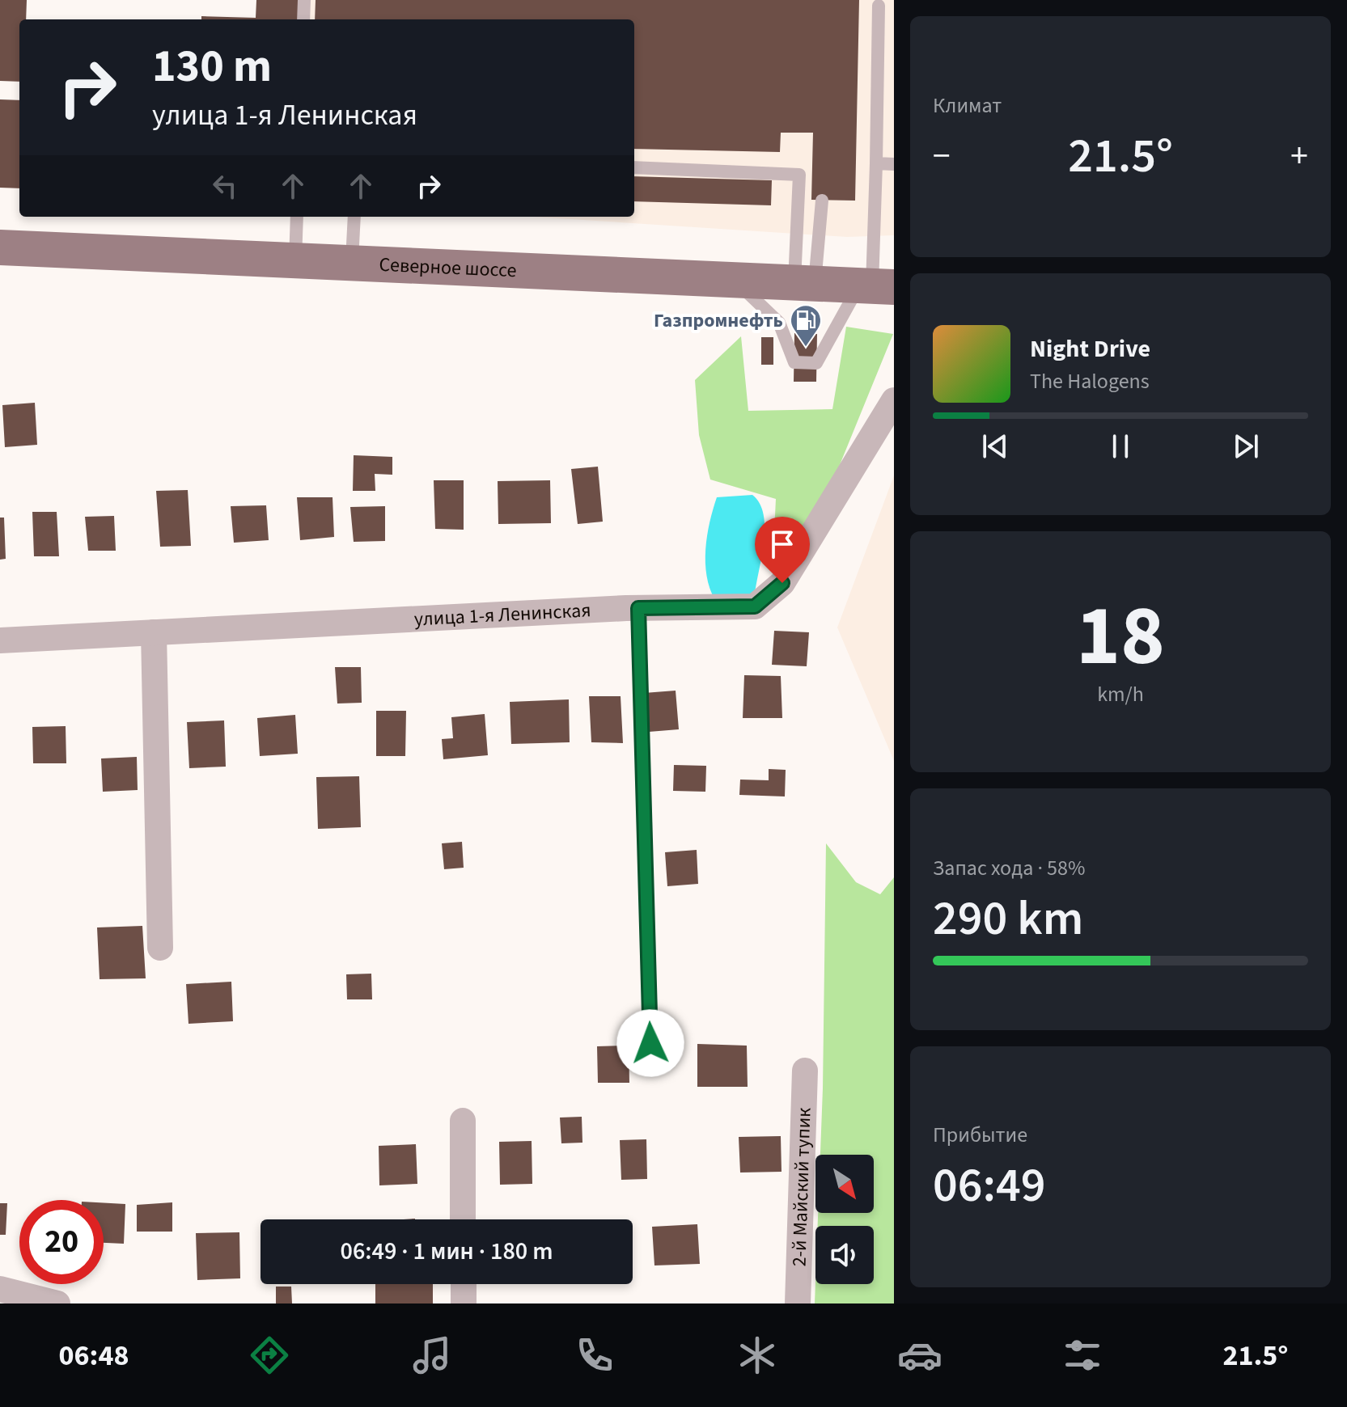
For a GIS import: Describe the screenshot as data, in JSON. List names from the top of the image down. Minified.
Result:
{"streets":{"main road":["Северное шоссе"],"street":["улица 1-я Ленинская","2-й Майский тупик"]},"places":{"fuel station":["Газпромнефть"]},"north":"bottom right","page":{"tile":["Климат",["18","km/h"],["Запас хода · 58%","290 km"],["Прибытие","06:49"]],"turn":["130 m","улица 1-я Ленинская"],"heat":["−","21.5°","+"],"song":["Night Drive","The Halogens"],"limit":"20","trip":"06:49 · 1 мин · 180 m","tabs":["06:48","21.5°"]}}
